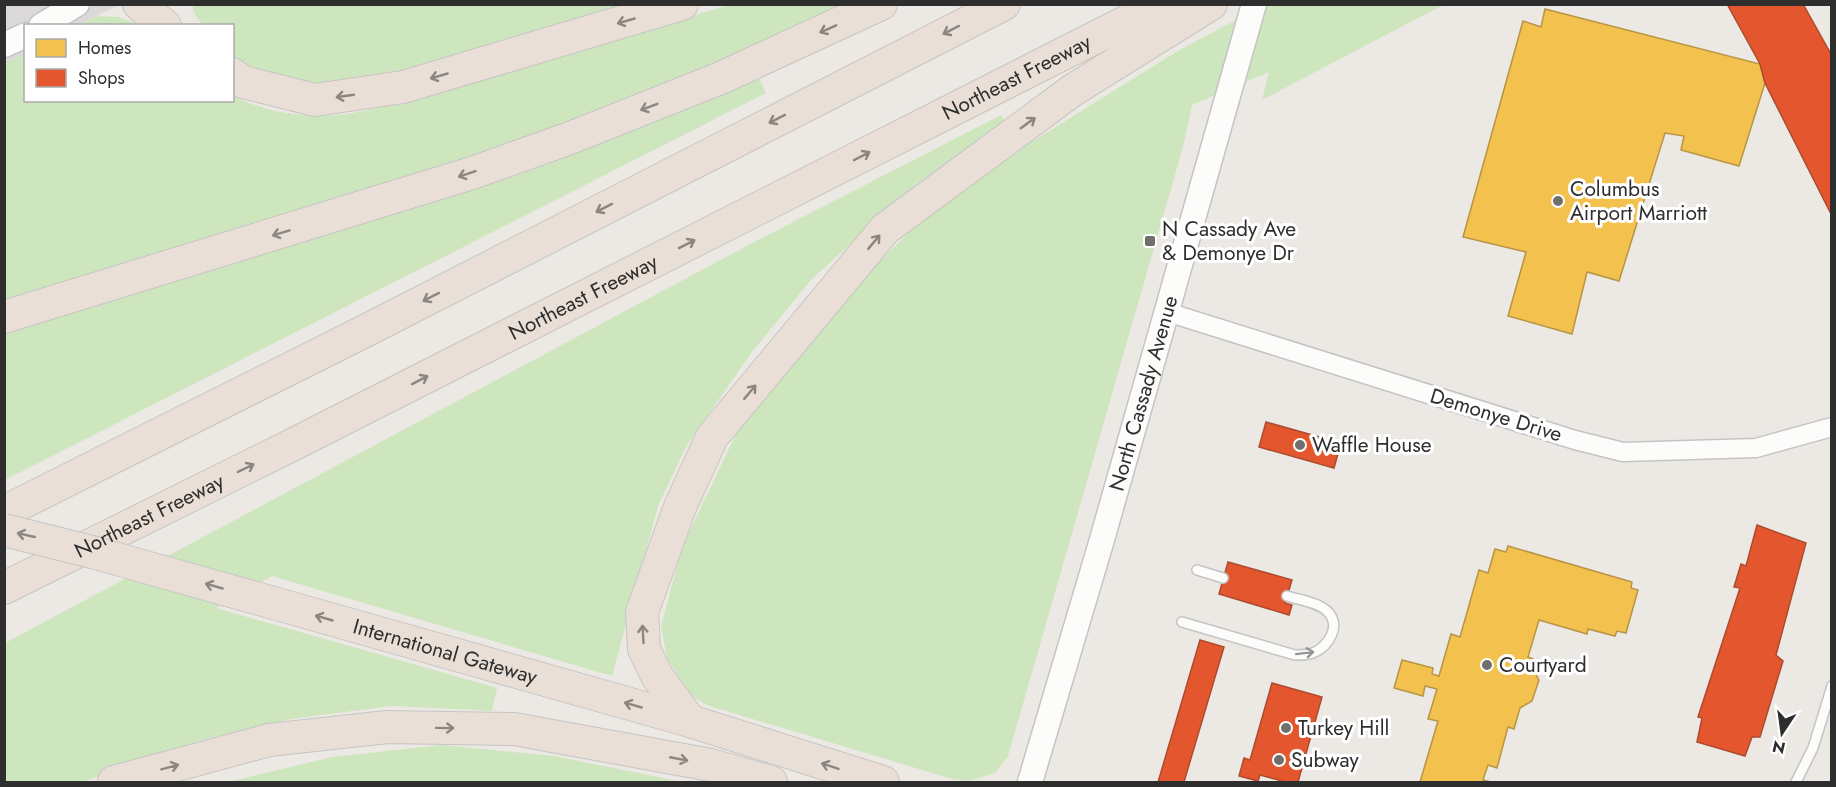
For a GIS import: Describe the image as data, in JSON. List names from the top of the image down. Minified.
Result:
{"streets":{"highway":["Northeast Freeway","International Gateway"],"main road":["North Cassady Avenue"],"street":["Demonye Drive"]},"crossings":[["North Cassady Avenue","Demonye Drive"]],"places":{"other":["Columbus Airport Marriott","Waffle House","Courtyard","Turkey Hill","Subway"],"transit":["N Cassady Ave & Demonye Dr"]},"legend":["Homes","Shops"],"north":"bottom"}
